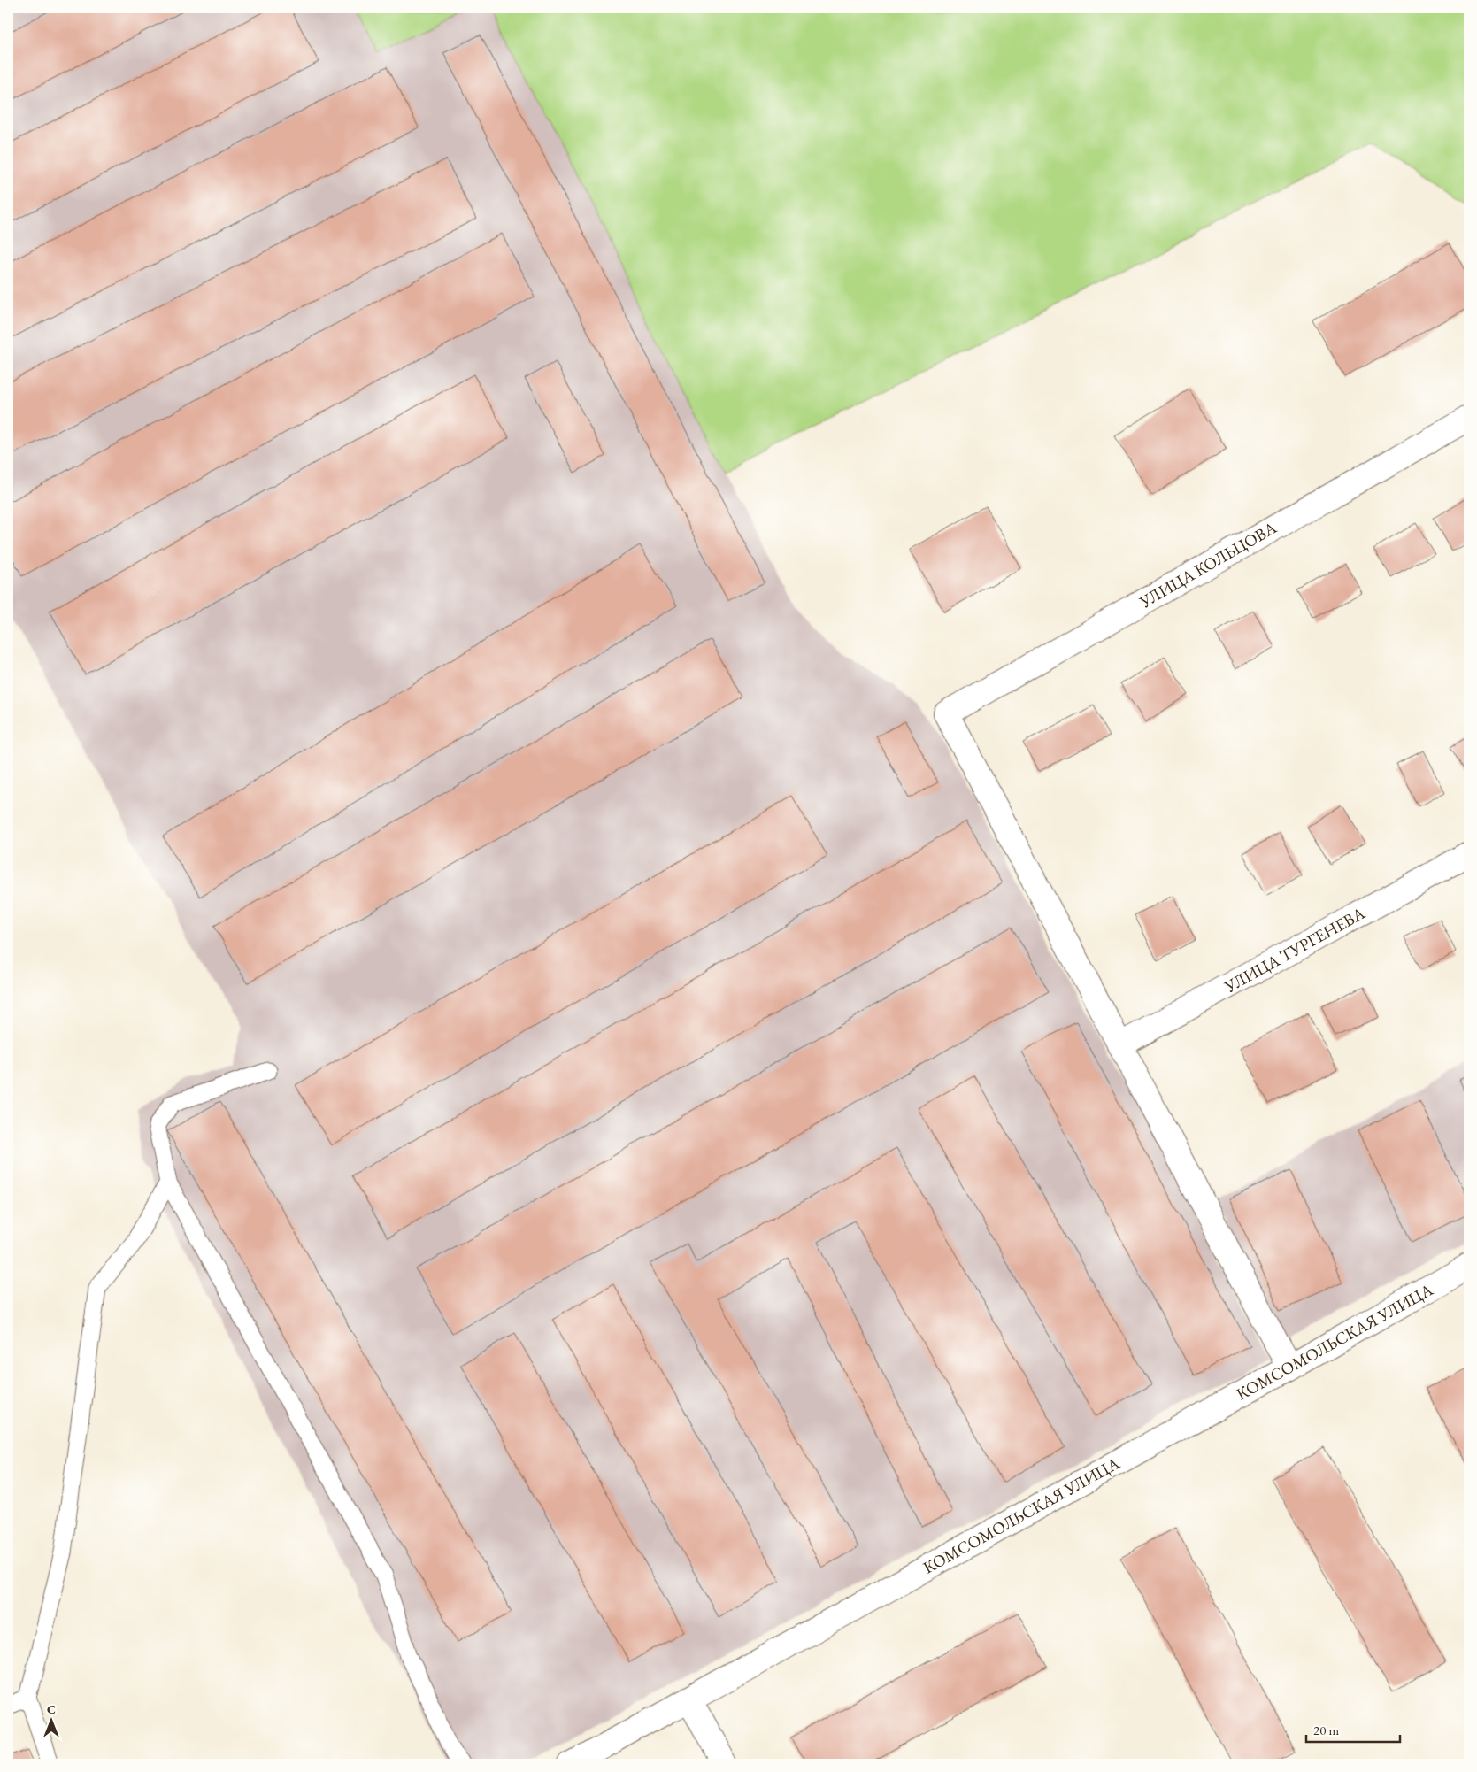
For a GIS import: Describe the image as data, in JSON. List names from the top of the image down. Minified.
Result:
{"streets":{"street":["УЛИЦА КОЛЬЦОВА","УЛИЦА ТУРГЕНЕВА","КОМСОМОЛЬСКАЯ УЛИЦА"]},"crossings":[["УЛИЦА КОЛЬЦОВА","УЛИЦА ТУРГЕНЕВА"]],"scale_bar":"20 m","north":"top"}
